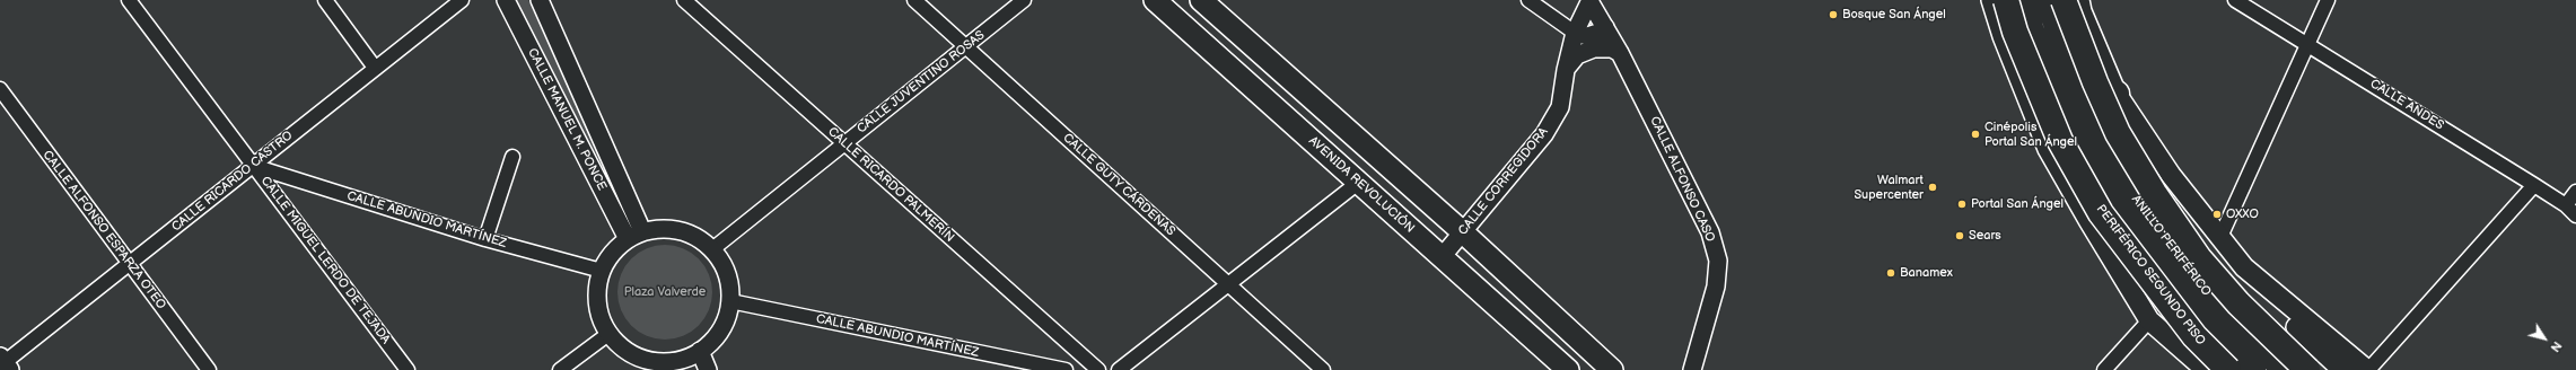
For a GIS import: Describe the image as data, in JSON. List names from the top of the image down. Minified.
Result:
{"streets":{"highway":["ANILLO PERIFÉRICO","PERIFÉRICO SEGUNDO PISO"],"main road":["AVENIDA REVOLUCIÓN"],"street":["CALLE JUVENTINO ROSAS","CALLE ANDES","CALLE MANUEL M. PONCE","CALLE ALFONSO CASO","CALLE RICARDO CASTRO","CALLE CORREGIDORA","CALLE RICARDO PALMERÍN","CALLE GUTY CÁRDENAS","CALLE ABUNDIO MARTÍNEZ","CALLE ALFONSO ESPARZA OTEO","CALLE MIGUEL LERDO DE TEJADA"]},"crossings":[["CALLE JUVENTINO ROSAS","CALLE MANUEL M. PONCE"],["CALLE JUVENTINO ROSAS","CALLE RICARDO PALMERÍN"],["CALLE JUVENTINO ROSAS","CALLE GUTY CÁRDENAS"],["CALLE JUVENTINO ROSAS","CALLE ABUNDIO MARTÍNEZ"],["CALLE MANUEL M. PONCE","CALLE ABUNDIO MARTÍNEZ"],["CALLE ALFONSO CASO","CALLE CORREGIDORA"],["CALLE RICARDO CASTRO","CALLE ABUNDIO MARTÍNEZ"],["CALLE RICARDO CASTRO","CALLE ALFONSO ESPARZA OTEO"],["CALLE RICARDO CASTRO","CALLE MIGUEL LERDO DE TEJADA"],["CALLE CORREGIDORA","AVENIDA REVOLUCIÓN"],["CALLE ABUNDIO MARTÍNEZ","CALLE MIGUEL LERDO DE TEJADA"]],"parks":["Plaza Valverde"],"places":["Bosque San Ángel","Cinépolis Portal San Ángel","Walmart Supercenter","Portal San Ángel","OXXO","Sears","Banamex"],"north":"bottom right"}
